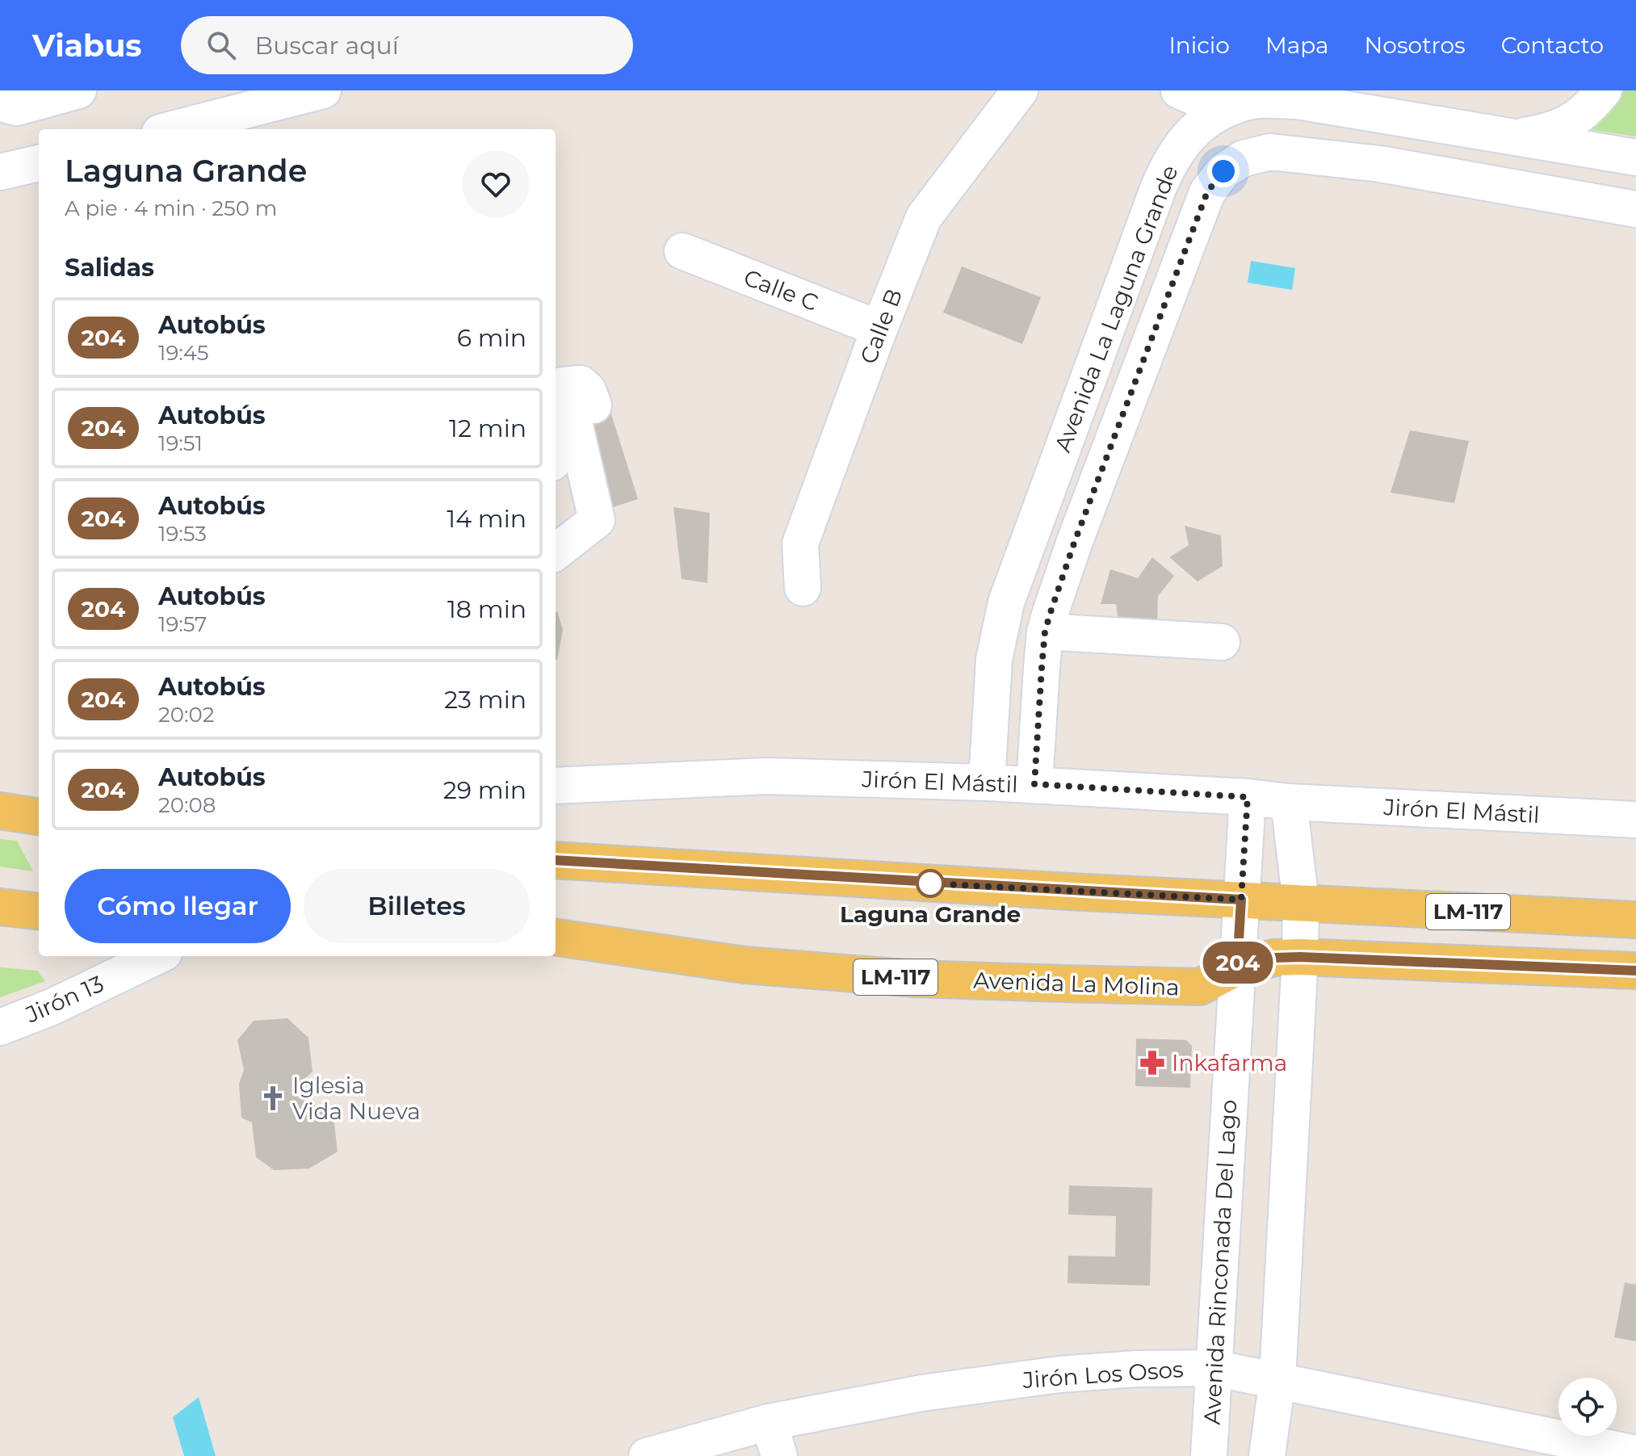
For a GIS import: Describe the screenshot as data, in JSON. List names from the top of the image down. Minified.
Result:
{"streets":{"main road":["LM-117","Avenida La Molina"],"street":["Calle C","Avenida La Laguna Grande","Calle B","Jirón El Mástil","Jirón 13","Avenida Rinconada Del Lago","Jirón Los Osos"]},"crossings":[["Calle C","Calle B"],["Avenida La Laguna Grande","Jirón El Mástil"],["Jirón El Mástil","Avenida Rinconada Del Lago"],["LM-117","Avenida Rinconada Del Lago"],["Avenida La Molina","Avenida Rinconada Del Lago"],["Avenida Rinconada Del Lago","Jirón Los Osos"]],"places":{"other":["Laguna Grande"],"pharmacy":["Inkafarma"],"church":["Iglesia Vida Nueva"]},"lines":["bus line 204"],"page":{"header":"Viabus","search":"Buscar aquí","nav":["Inicio","Mapa","Nosotros","Contacto"],"on_map":"204","heading":[["Laguna Grande","A pie · 4 min · 250 m"],"Salidas"],"list":[{"mark":"204","name":"Autobús","note":"19:45","value":"6 min"},{"mark":"204","name":"Autobús","note":"19:51","value":"12 min"},{"mark":"204","name":"Autobús","note":"19:53","value":"14 min"},{"mark":"204","name":"Autobús","note":"19:57","value":"18 min"},{"mark":"204","name":"Autobús","note":"20:02","value":"23 min"},{"mark":"204","name":"Autobús","note":"20:08","value":"29 min"}],"buttons":["Cómo llegar","Billetes"]}}
